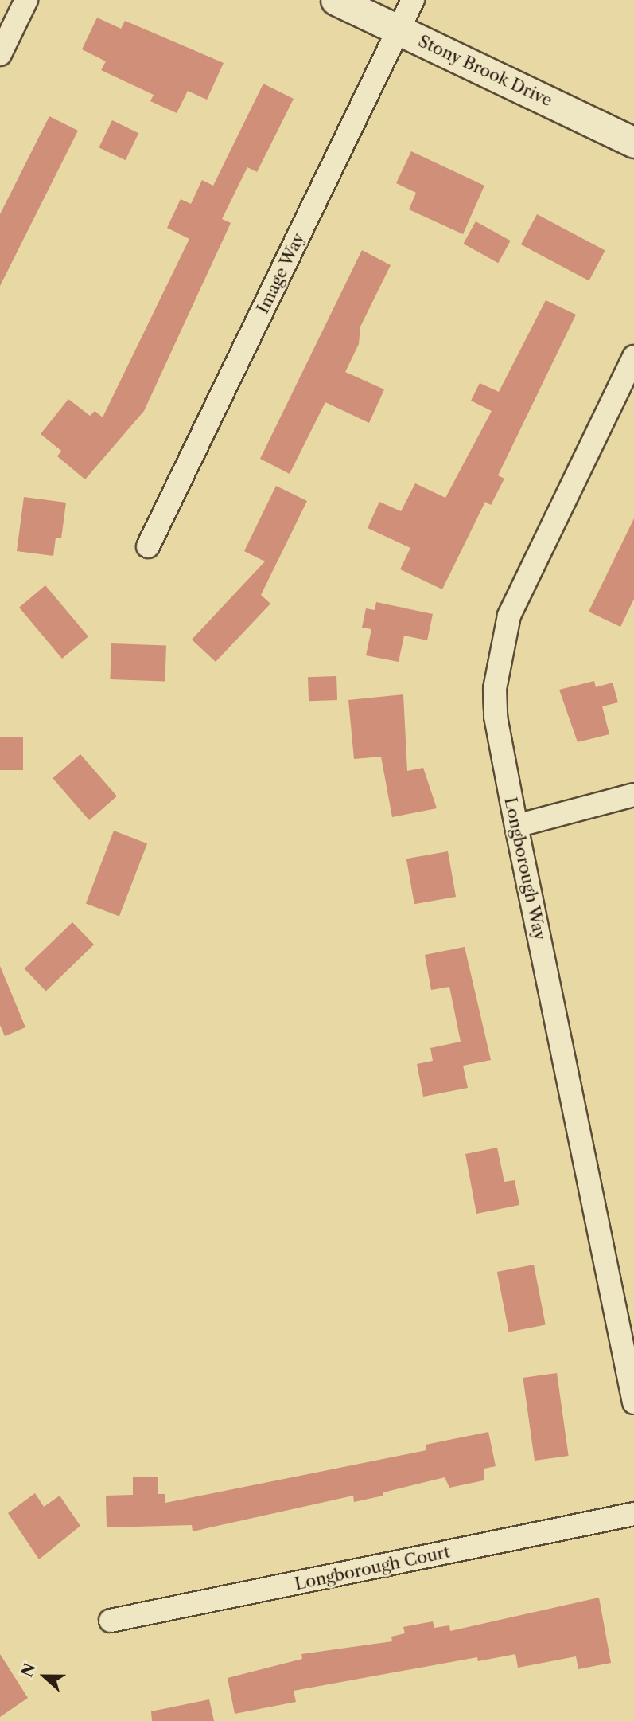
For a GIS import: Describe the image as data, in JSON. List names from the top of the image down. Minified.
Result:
{"streets":{"street":["Stony Brook Drive","Image Way","Longborough Way","Longborough Court"]},"crossings":[["Stony Brook Drive","Image Way"]],"north":"left"}
